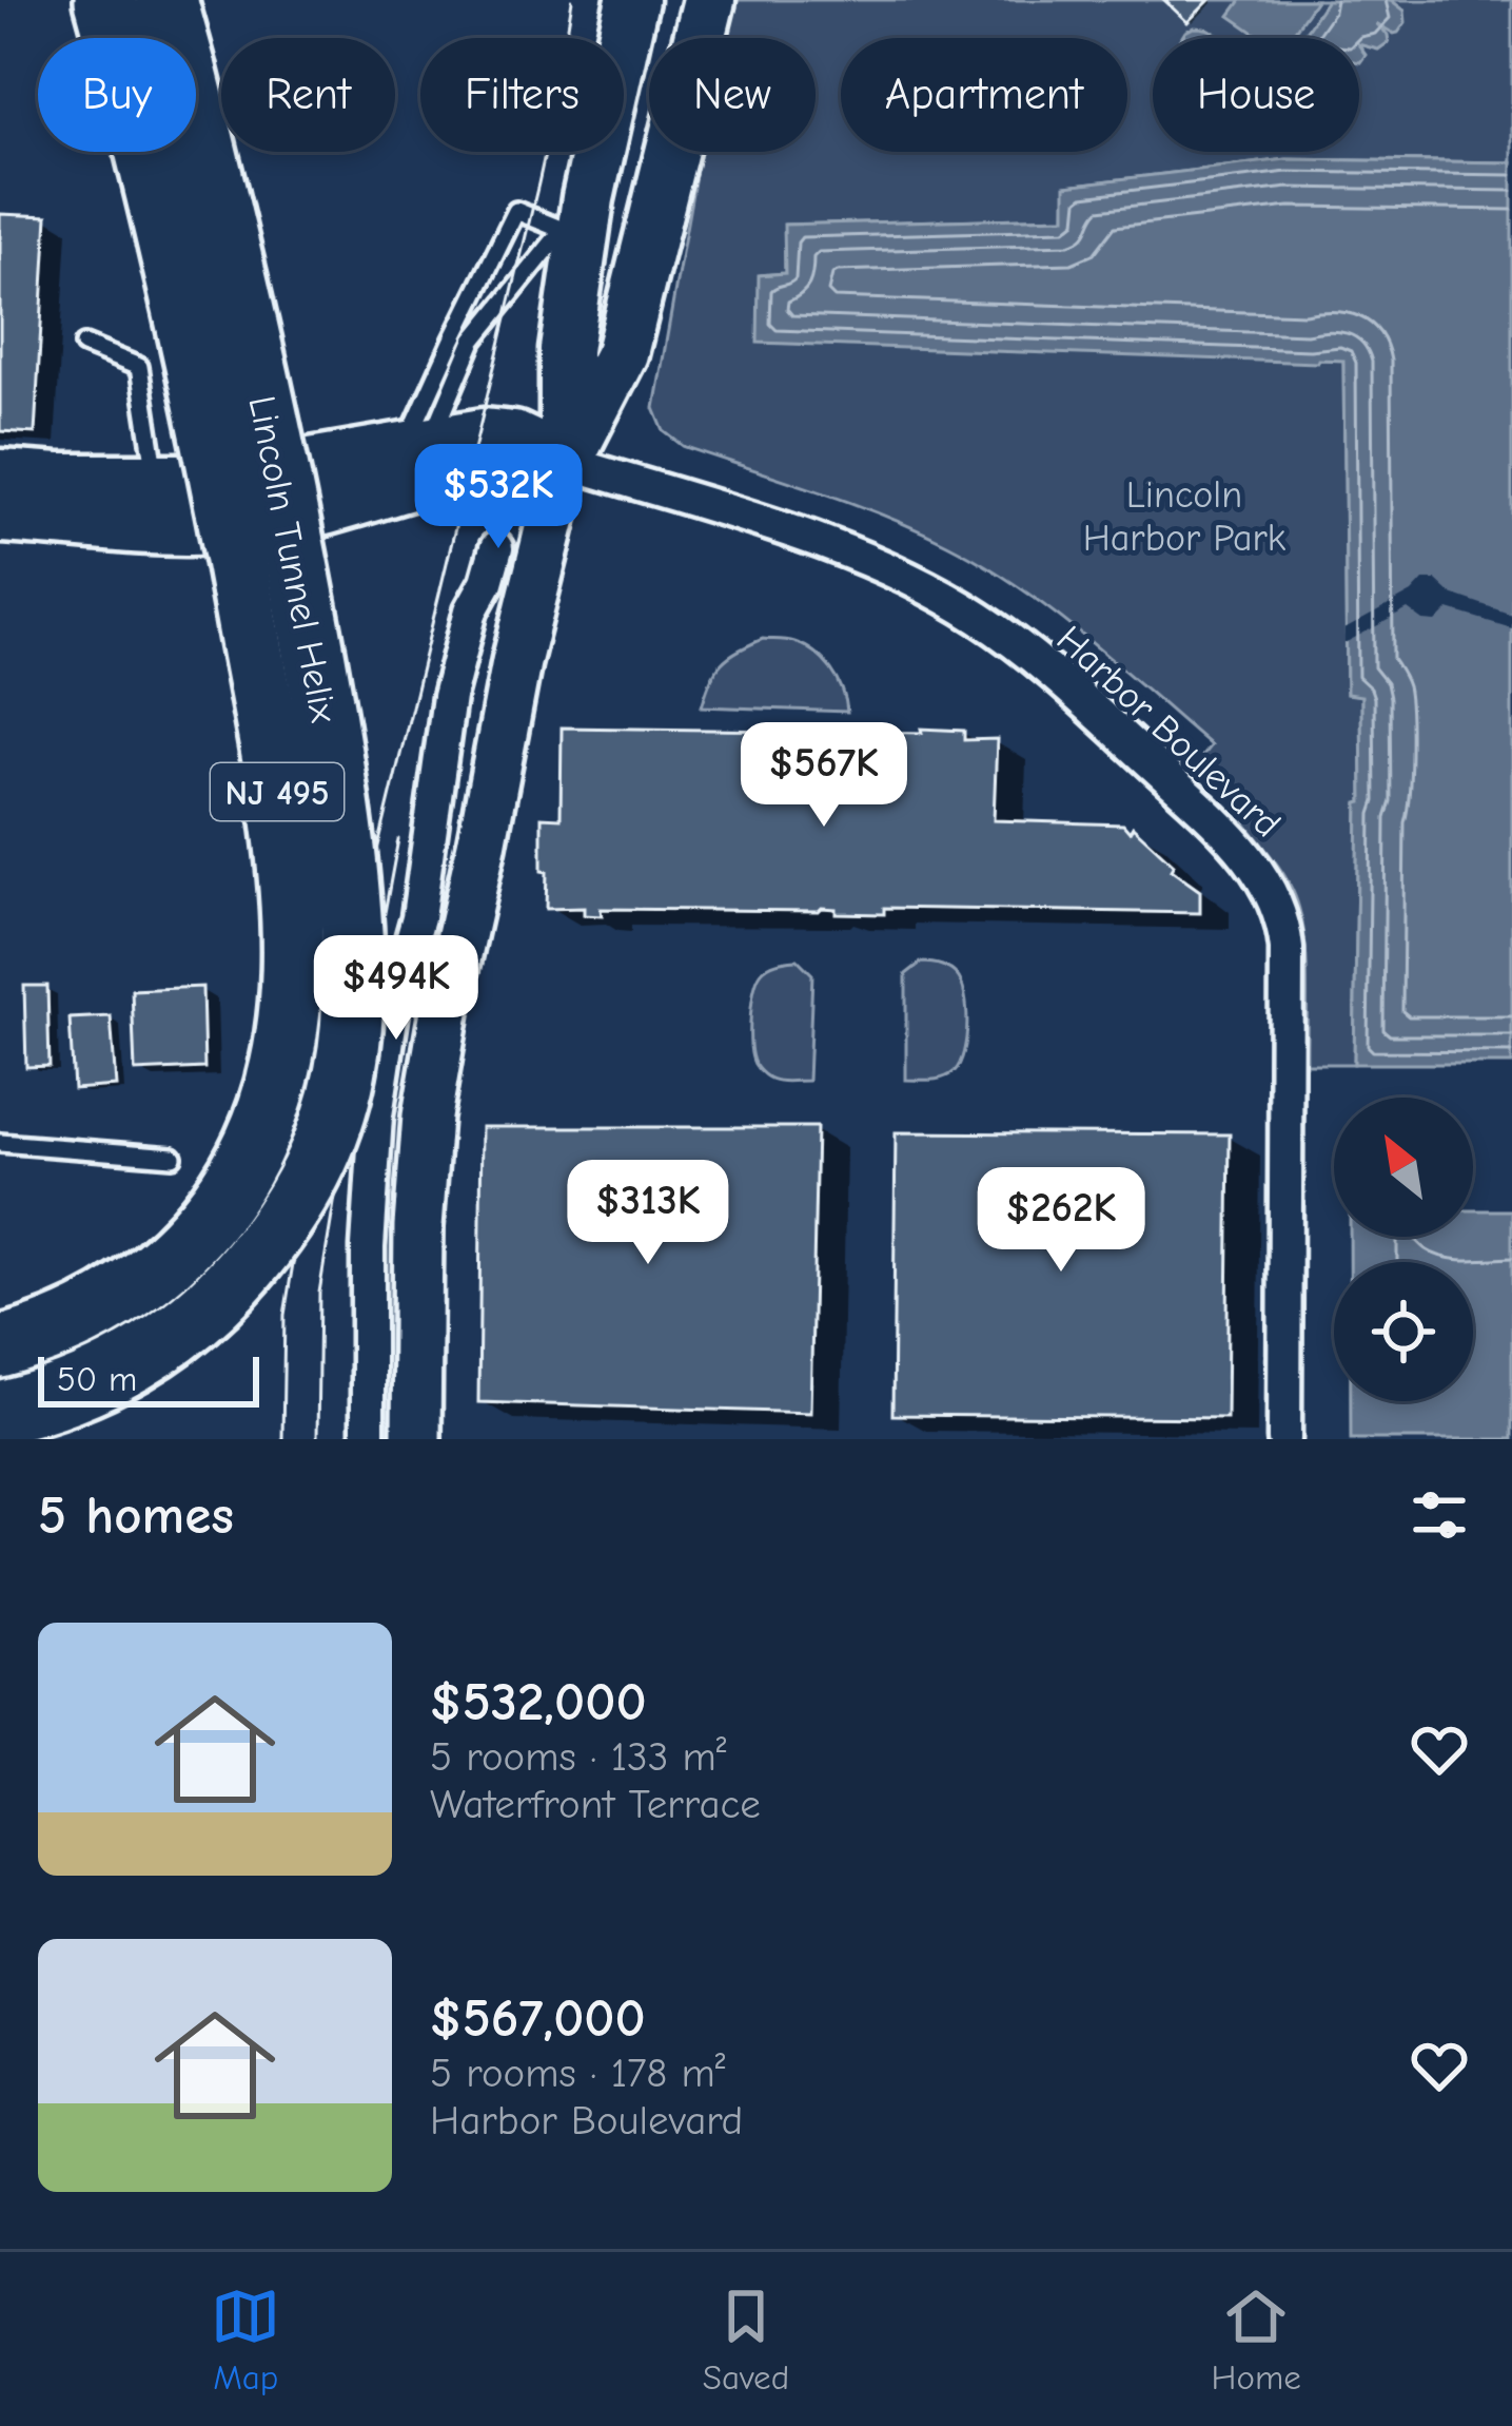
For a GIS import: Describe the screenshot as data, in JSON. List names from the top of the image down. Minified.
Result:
{"streets":{"highway":["Lincoln Tunnel Helix","NJ 495"],"street":["Harbor Boulevard"]},"parks":["Lincoln Harbor Park"],"scale_bar":"50 m","north":"top left","page":{"chip":["Buy","Rent","Filters","New","Apartment","House"],"price":["$532K","$567K","$494K","$313K","$262K"],"scale":"50 m","heading":"5 homes","list":[{"name":"$532,000","note":"5 rooms · 133 m² · Waterfront Terrace"},{"name":"$567,000","note":"5 rooms · 178 m² · Harbor Boulevard"}],"tabs":["Map","Saved","Home"]}}
